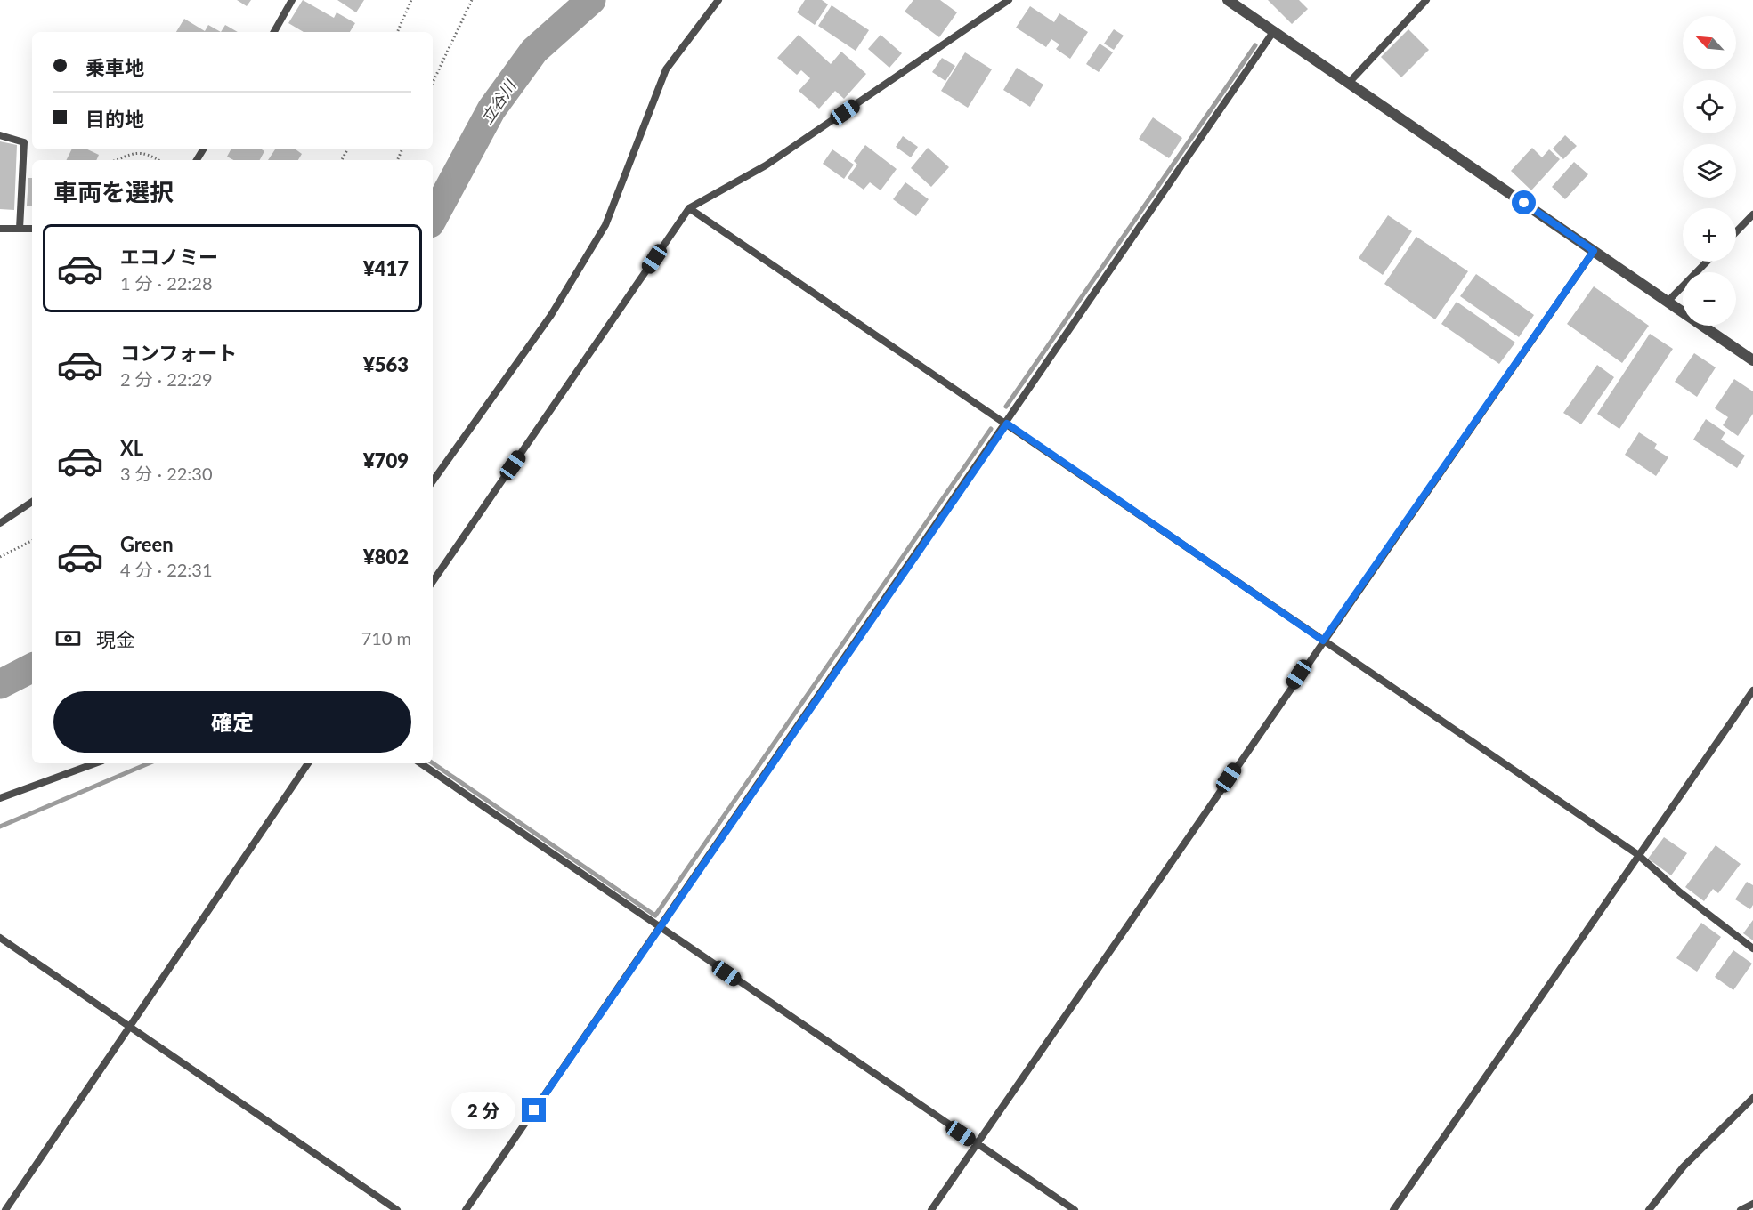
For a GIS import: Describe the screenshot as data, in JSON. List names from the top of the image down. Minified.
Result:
{"water":["立谷川"],"north":"top left","page":{"map_buttons":["+","−"],"banner":["乗車地","目的地"],"heading":"車両を選択","list":[{"name":"エコノミー","note":"1 分 · 22:28","value":"¥417"},{"name":"コンフォート","note":"2 分 · 22:29","value":"¥563"},{"name":"XL","note":"3 分 · 22:30","value":"¥709"},{"name":"Green","note":"4 分 · 22:31","value":"¥802"}],"pay":["現金","710 m"],"buttons":"確定","bubble":"2 分"}}
